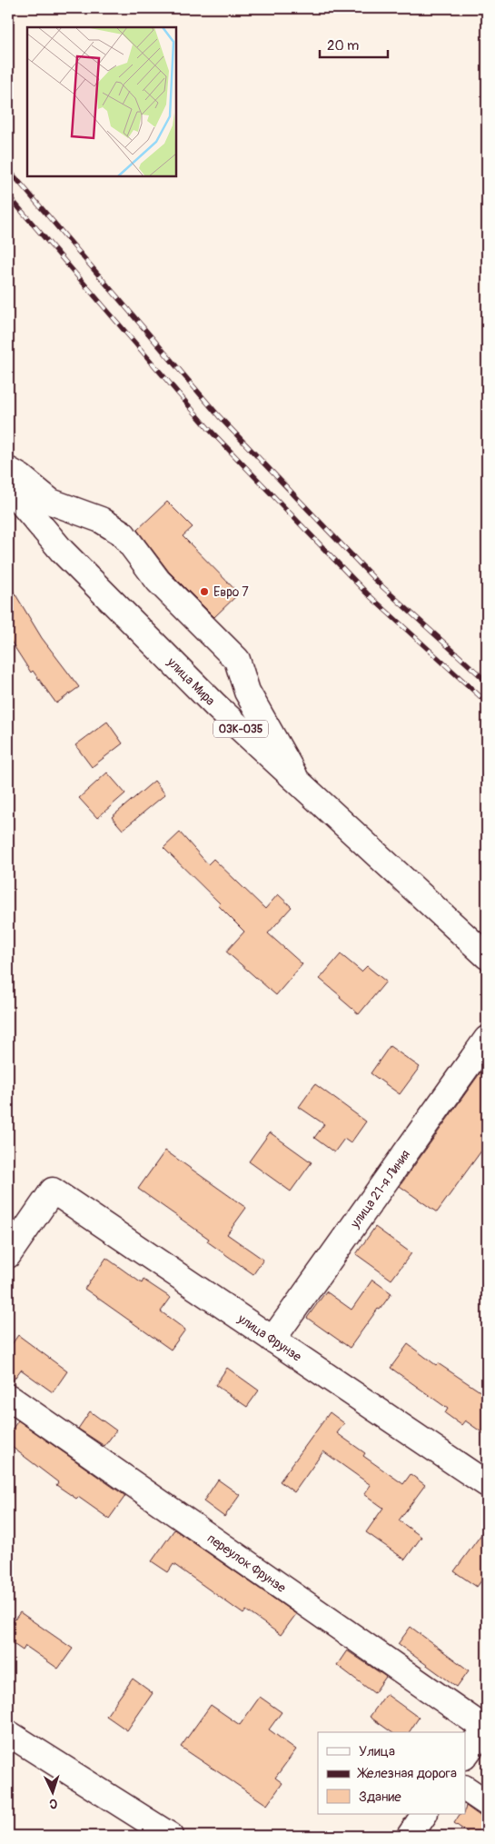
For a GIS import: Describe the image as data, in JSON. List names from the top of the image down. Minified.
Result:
{"streets":{"street":["улица Мира","03К-035","улица 21-я Линия","улица Фрунзе","переулок Фрунзе"]},"crossings":[["улица 21-я Линия","улица Фрунзе"]],"places":["Евро 7"],"legend":["Улица","Железная дорога","Здание"],"scale_bar":"20 m","north":"bottom"}
